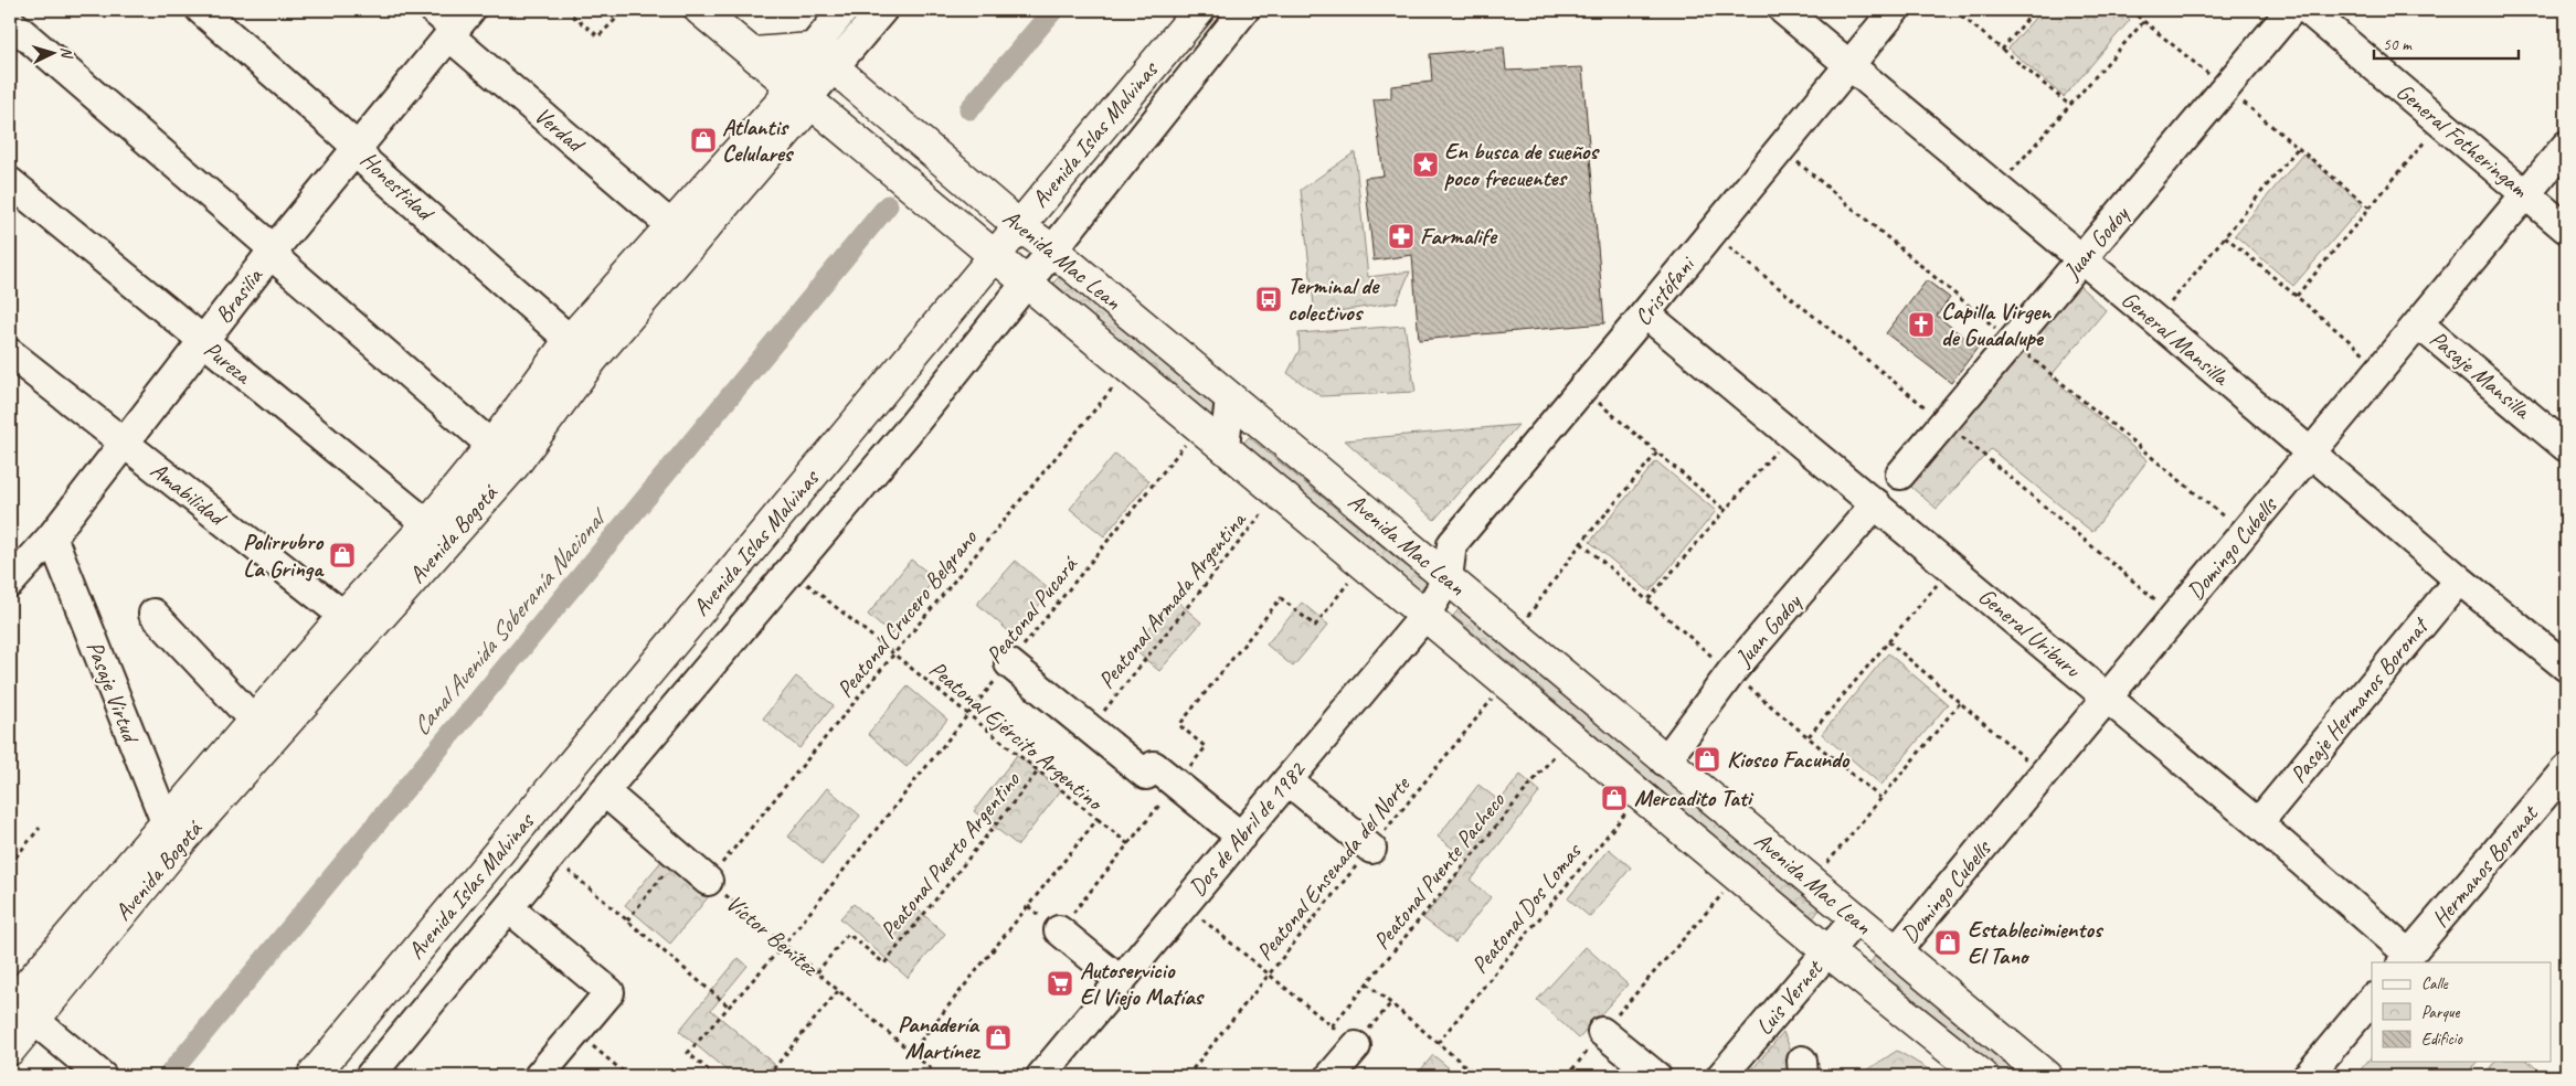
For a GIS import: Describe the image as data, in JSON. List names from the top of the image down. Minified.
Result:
{"streets":{"main road":["Avenida Islas Malvinas","Avenida Mac Lean","Avenida Bogotá"],"street":["Verdad","General Fotheringam","Honestidad","Juan Godoy","Cristófani","Brasilia","General Mansilla","Pureza","Pasaje Mansilla","Amabilidad","Domingo Cubells","General Uriburu","Pasaje Virtud","Pasaje Hermanos Boronat","Dos de Abril de 1982","Hermanos Boronat","Víctor Benítez","Luis Vernet"],"path":["Peatonal Armada Argentina","Peatonal Pucará","Peatonal Crucero Belgrano","Peatonal Ejército Argentino","Peatonal Puerto Argentino","Peatonal Ensenada del Norte","Peatonal Puente Pacheco","Peatonal Dos Lomas"]},"crossings":[["Verdad","Brasilia"],["Verdad","Avenida Bogotá"],["Avenida Islas Malvinas","Avenida Mac Lean"],["Avenida Islas Malvinas","Peatonal Ejército Argentino"],["Avenida Islas Malvinas","Víctor Benítez"],["General Fotheringam","Domingo Cubells"],["Honestidad","Brasilia"],["Honestidad","Avenida Bogotá"],["Juan Godoy","Avenida Mac Lean"],["Juan Godoy","General Mansilla"],["Juan Godoy","General Uriburu"],["Avenida Mac Lean","Cristófani"],["Avenida Mac Lean","Avenida Bogotá"],["Avenida Mac Lean","Domingo Cubells"],["Avenida Mac Lean","Peatonal Armada Argentina"],["Avenida Mac Lean","Peatonal Pucará"],["Avenida Mac Lean","Peatonal Crucero Belgrano"],["Avenida Mac Lean","Dos de Abril de 1982"],["Avenida Mac Lean","Peatonal Ensenada del Norte"],["Avenida Mac Lean","Peatonal Puente Pacheco"],["Avenida Mac Lean","Peatonal Dos Lomas"],["Avenida Mac Lean","Luis Vernet"],["Cristófani","General Mansilla"],["Cristófani","General Uriburu"],["Cristófani","Dos de Abril de 1982"],["Brasilia","Pureza"],["Brasilia","Amabilidad"],["Brasilia","Pasaje Virtud"],["General Mansilla","Domingo Cubells"],["General Mansilla","Pasaje Hermanos Boronat"],["Pureza","Avenida Bogotá"],["Pasaje Mansilla","Domingo Cubells"],["Amabilidad","Avenida Bogotá"],["Avenida Bogotá","Pasaje Virtud"],["Domingo Cubells","General Uriburu"],["Peatonal Pucará","Peatonal Ejército Argentino"],["Peatonal Pucará","Víctor Benítez"],["Peatonal Crucero Belgrano","Peatonal Ejército Argentino"],["Peatonal Crucero Belgrano","Víctor Benítez"],["General Uriburu","Pasaje Hermanos Boronat"],["General Uriburu","Hermanos Boronat"],["Peatonal Ejército Argentino","Peatonal Puerto Argentino"],["Peatonal Ejército Argentino","Víctor Benítez"],["Peatonal Puerto Argentino","Víctor Benítez"]],"water":["Canal Avenida Soberanía Nacional"],"places":{"shop":["Atlantis Celulares","Polirrubro La Gringa","Kiosco Facundo","Mercadito Tati","Establecimientos El Tano","Panadería Martínez"],"place":["En busca de sueños poco frecuentes"],"pharmacy":["Farmalife"],"bus stop":["Terminal de colectivos"],"church":["Capilla Virgen de Guadalupe"],"supermarket":["Autoservicio El Viejo Matías"]},"legend":["Calle","Parque","Edificio"],"scale_bar":"50 m","north":"right"}
